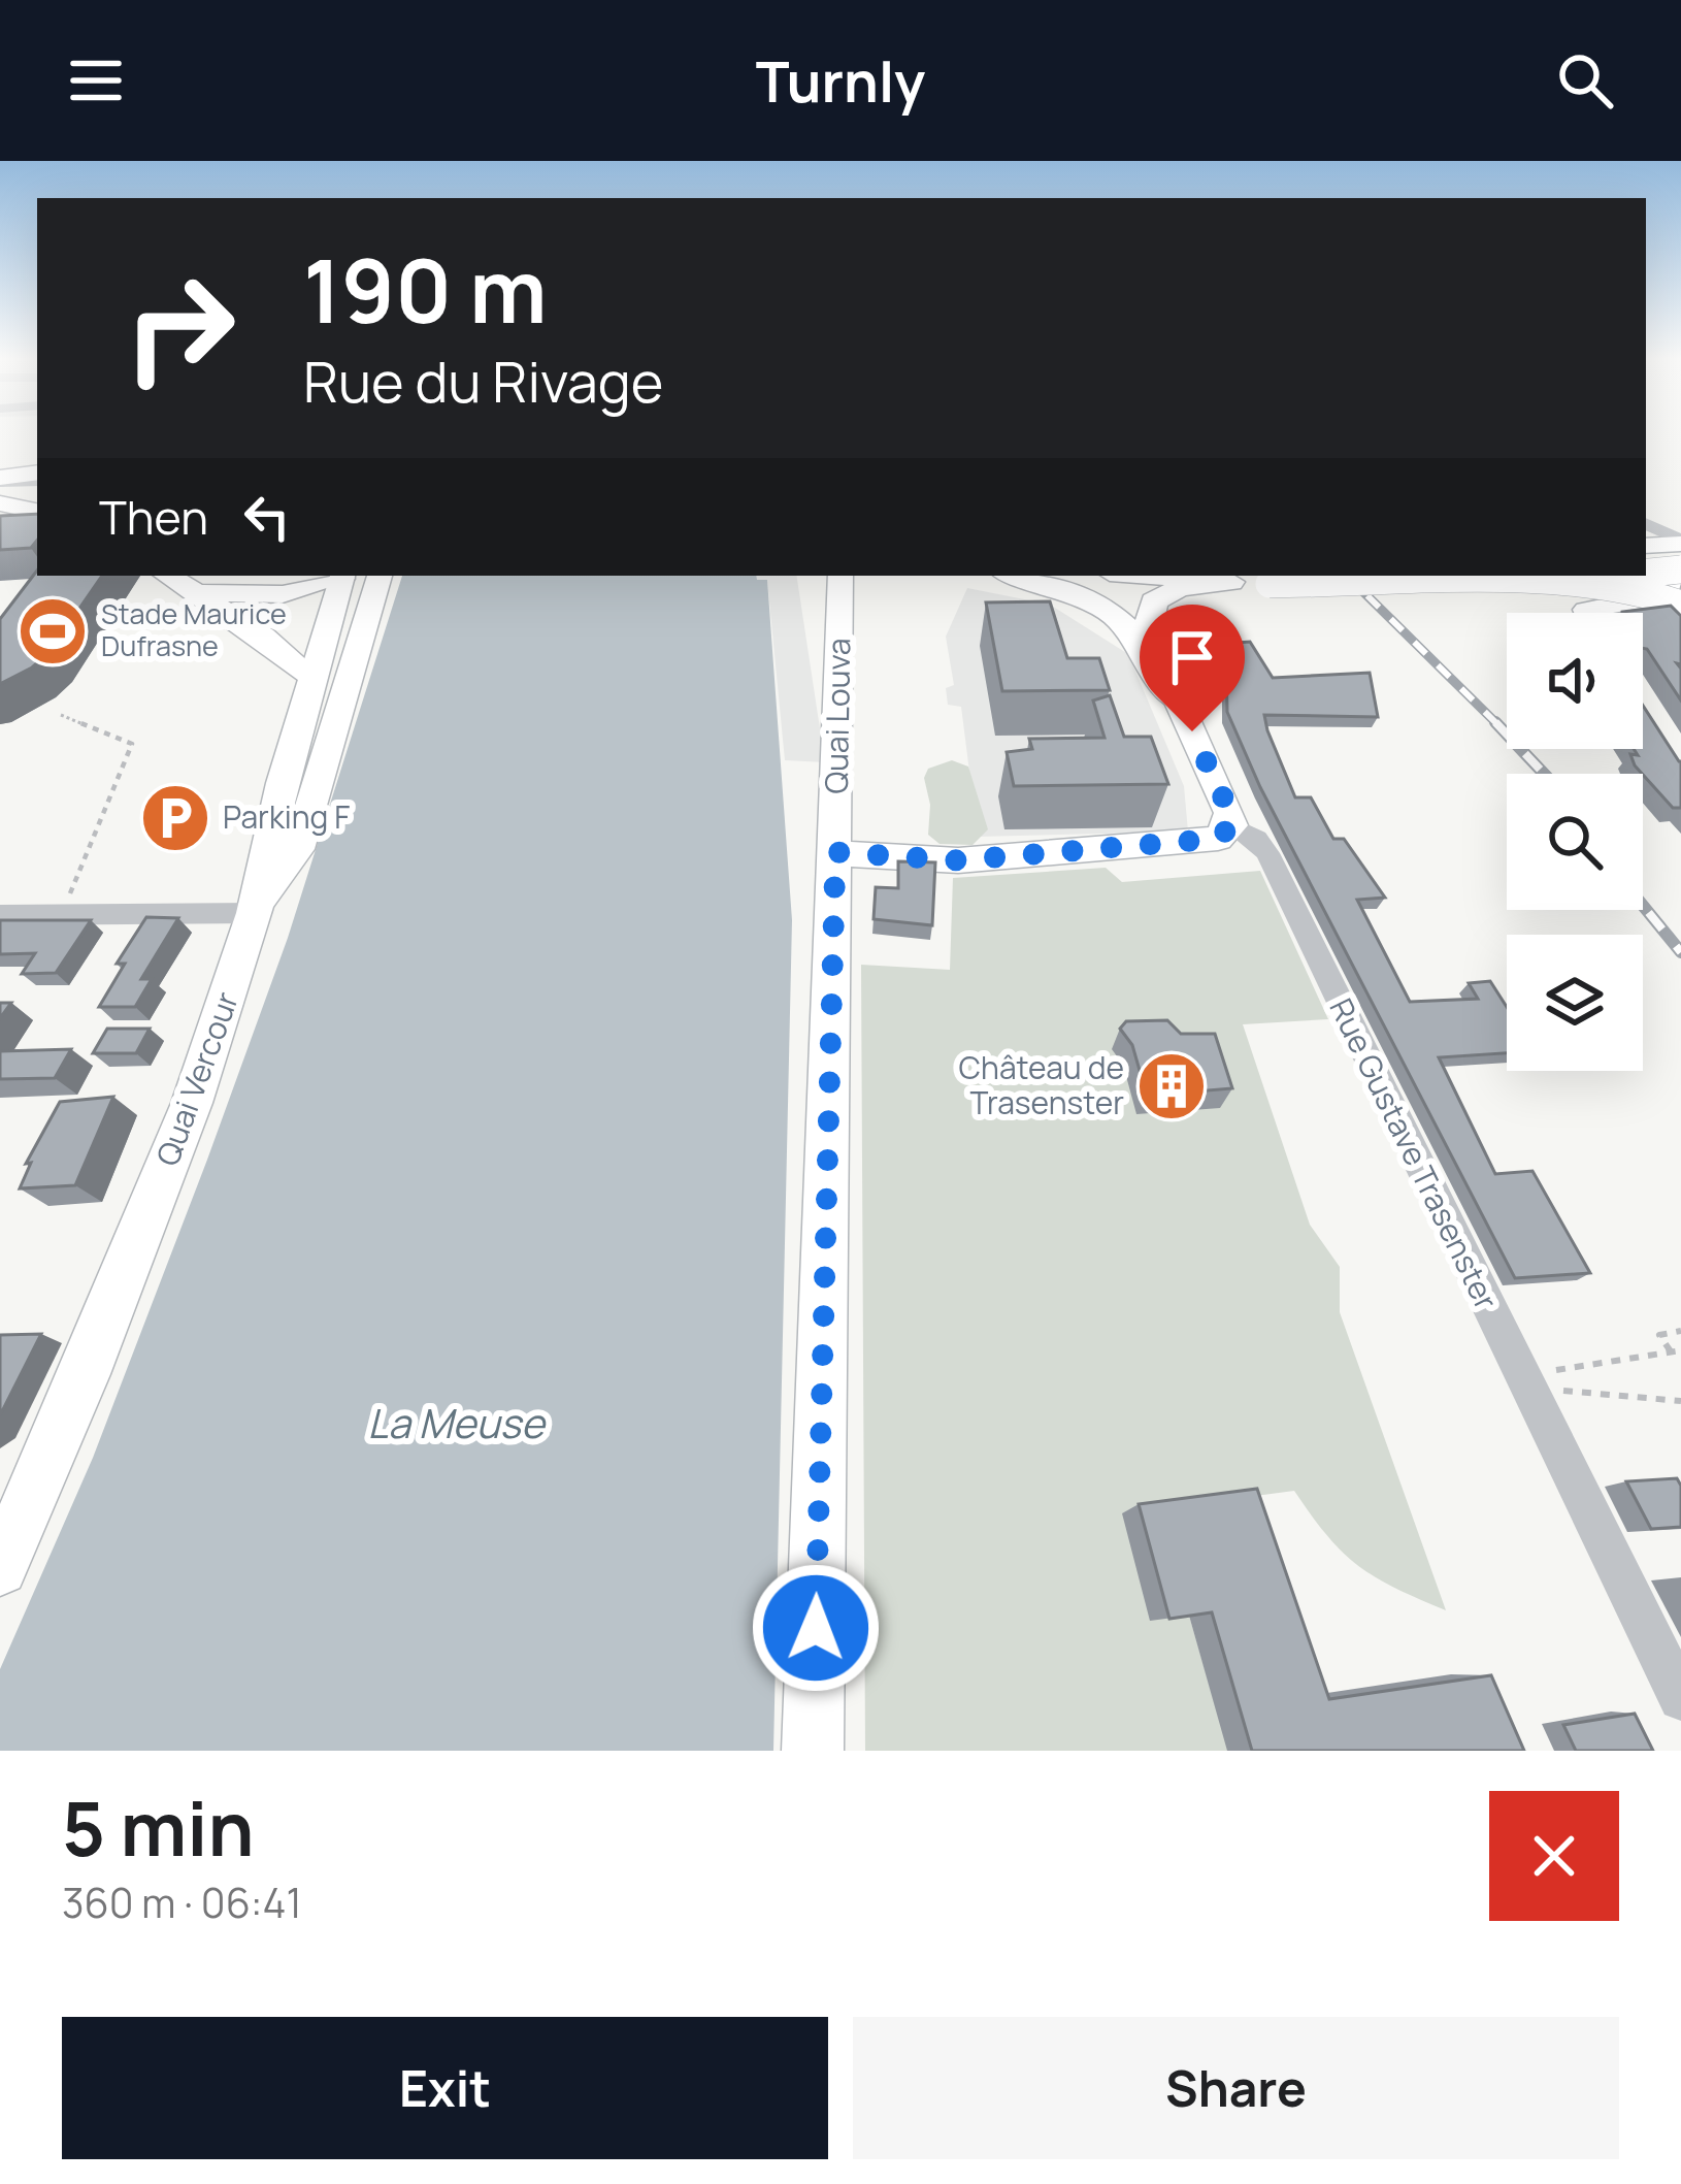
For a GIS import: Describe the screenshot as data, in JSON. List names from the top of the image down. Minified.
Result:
{"streets":{"main road":["Quai Louva","Quai Vercour","Rue Gustave Trasenster"]},"water":["La Meuse"],"places":{"sports":["Stade Maurice Dufrasne"],"parking":["Parking F"],"building":["Château de Trasenster"]},"page":{"header":"Turnly","turn":["190 m","Rue du Rivage"],"then":"Then","heading":["5 min","360 m · 06:41"],"buttons":["Exit","Share"]}}
